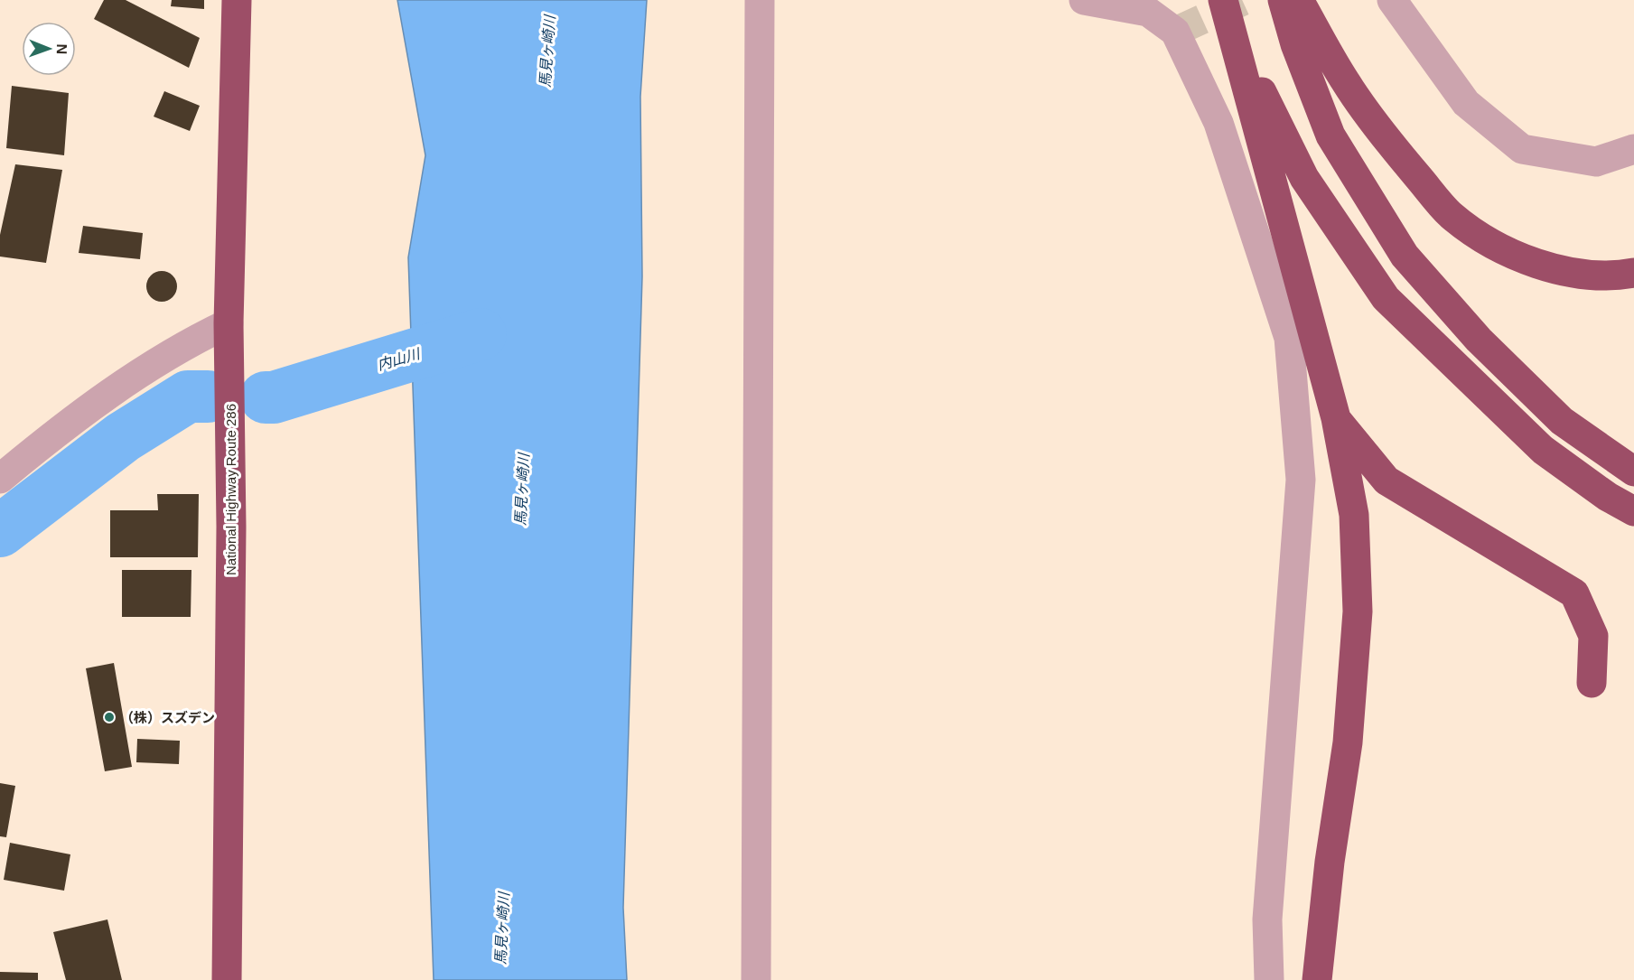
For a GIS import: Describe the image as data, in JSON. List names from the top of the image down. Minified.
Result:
{"streets":{"highway":["National Highway Route 286"]},"water":["馬見ヶ崎川","内山川"],"places":["（株）スズデン"],"north":"right"}
